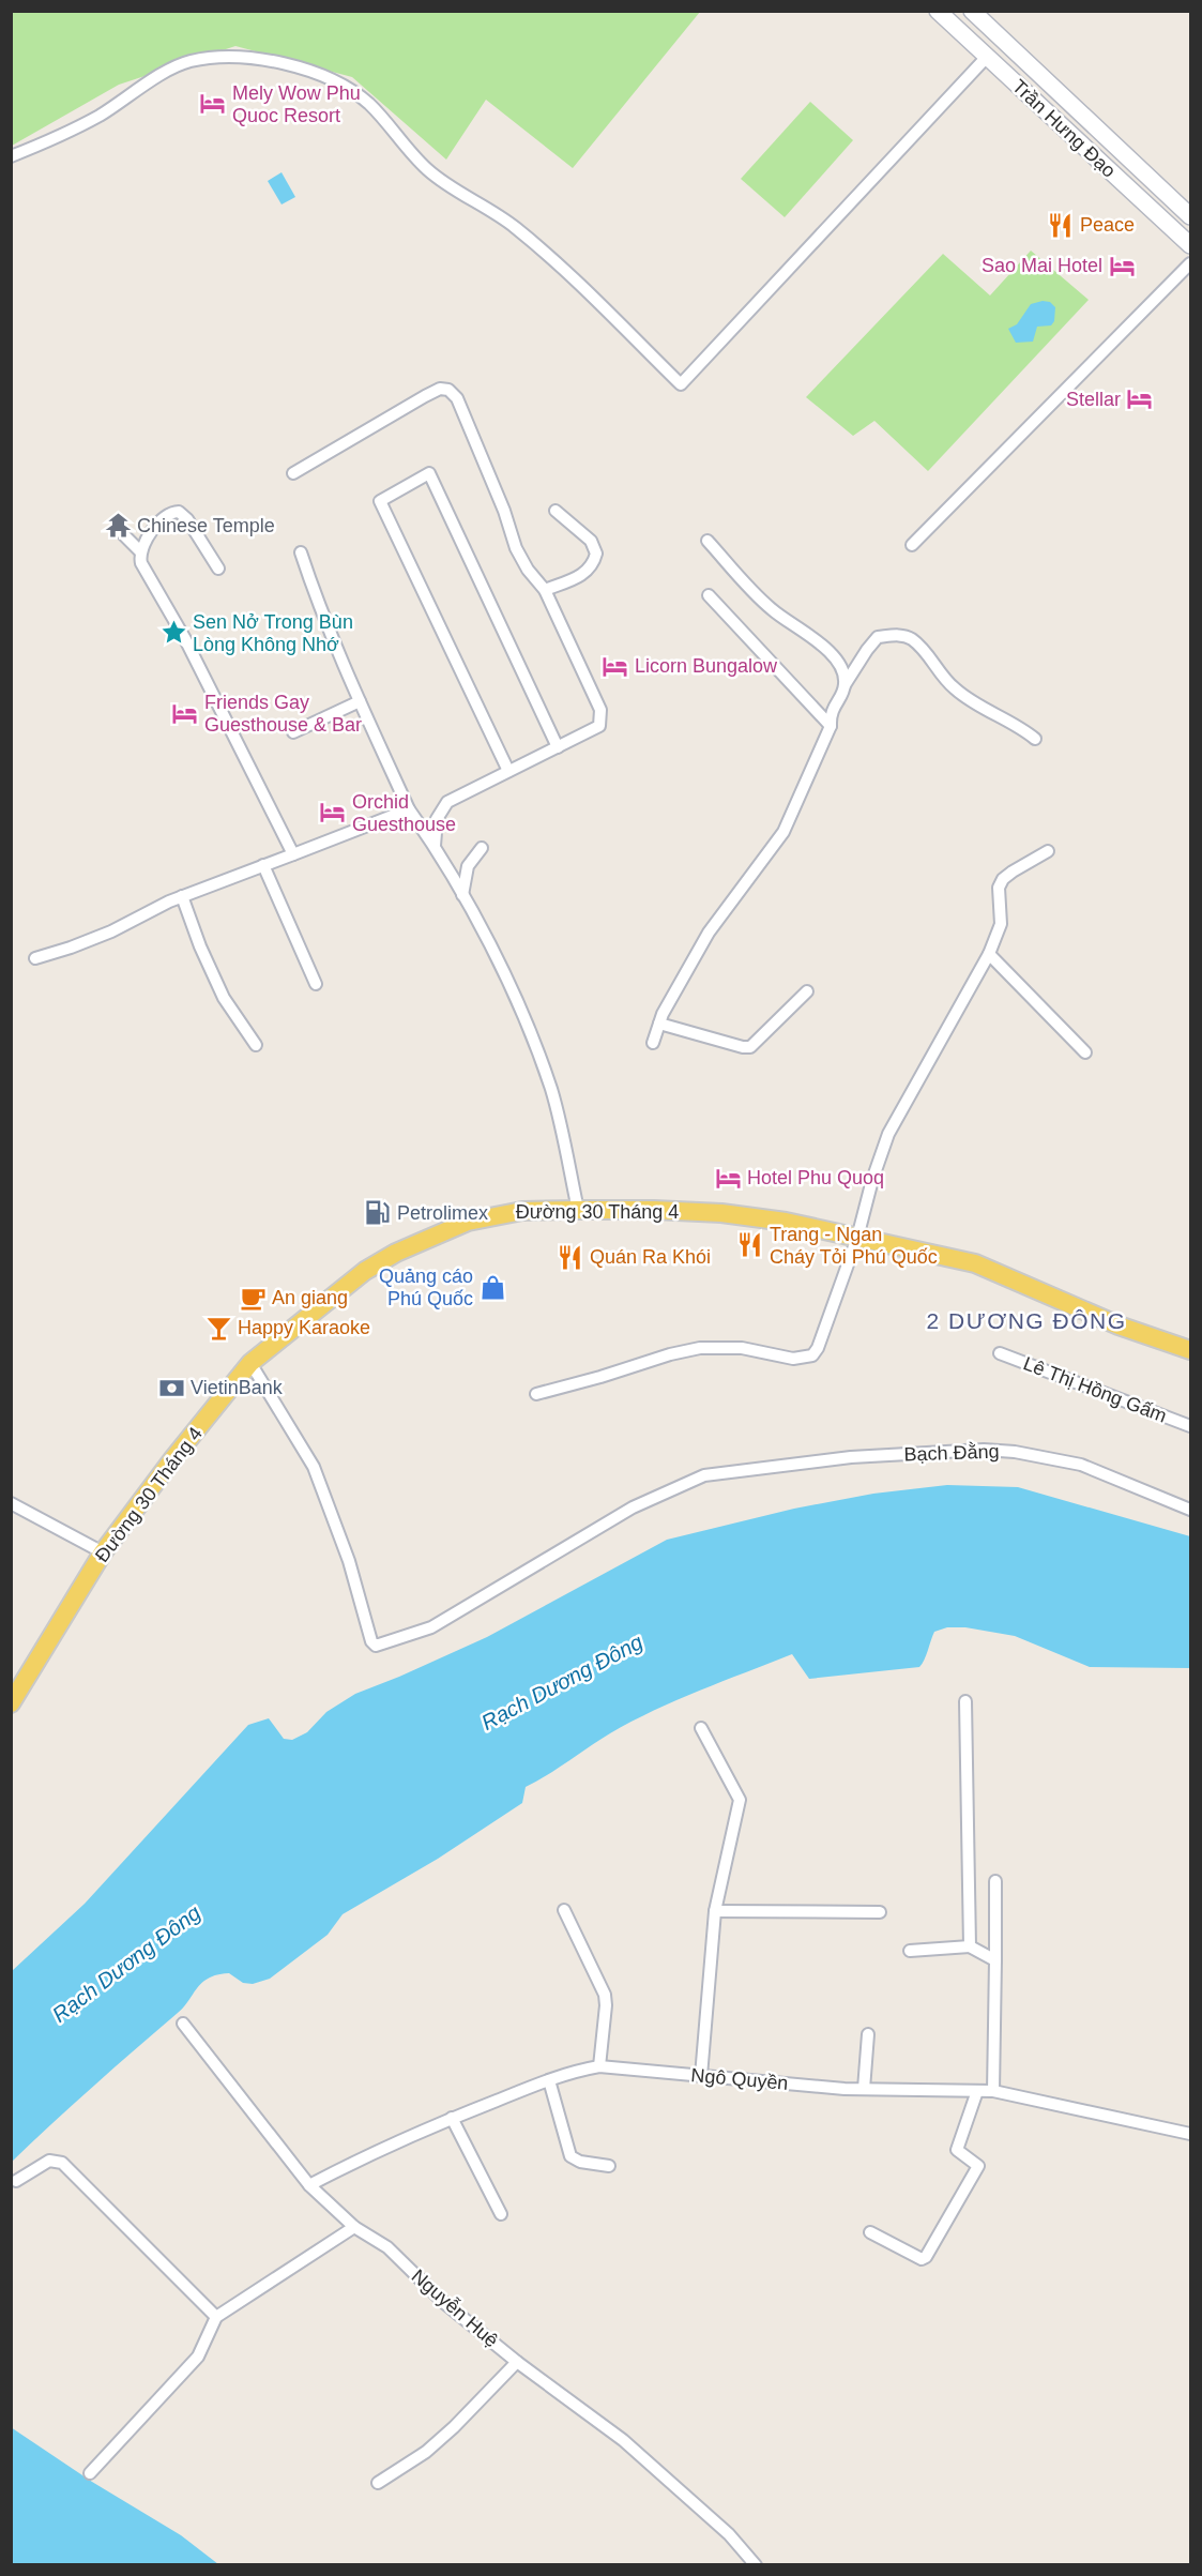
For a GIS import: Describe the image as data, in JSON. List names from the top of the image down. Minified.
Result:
{"streets":{"main road":["Trần Hưng Đạo","Đường 30 Tháng 4"],"street":["Lê Thị Hồng Gấm","Bạch Đằng","Ngô Quyền","Nguyễn Huệ"]},"crossings":[["Đường 30 Tháng 4","Bạch Đằng"],["Ngô Quyền","Nguyễn Huệ"]],"districts":["2 DƯƠNG ĐÔNG"],"water":["Rạch Dương Đông"],"places":{"hotel":["Mely Wow Phu Quoc Resort","Sao Mai Hotel","Stellar","Licorn Bungalow","Friends Gay Guesthouse & Bar","Orchid Guesthouse","Hotel Phu Quoq"],"restaurant":["Peace","Trang - Ngan Cháy Tỏi Phú Quốc","Quán Ra Khói"],"temple":["Chinese Temple"],"place":["Sen Nở Trong Bùn Lòng Không Nhớ"],"fuel station":["Petrolimex"],"shop":["Quảng cáo Phú Quốc"],"cafe":["An giang"],"bar":["Happy Karaoke"],"bank":["VietinBank"]}}
